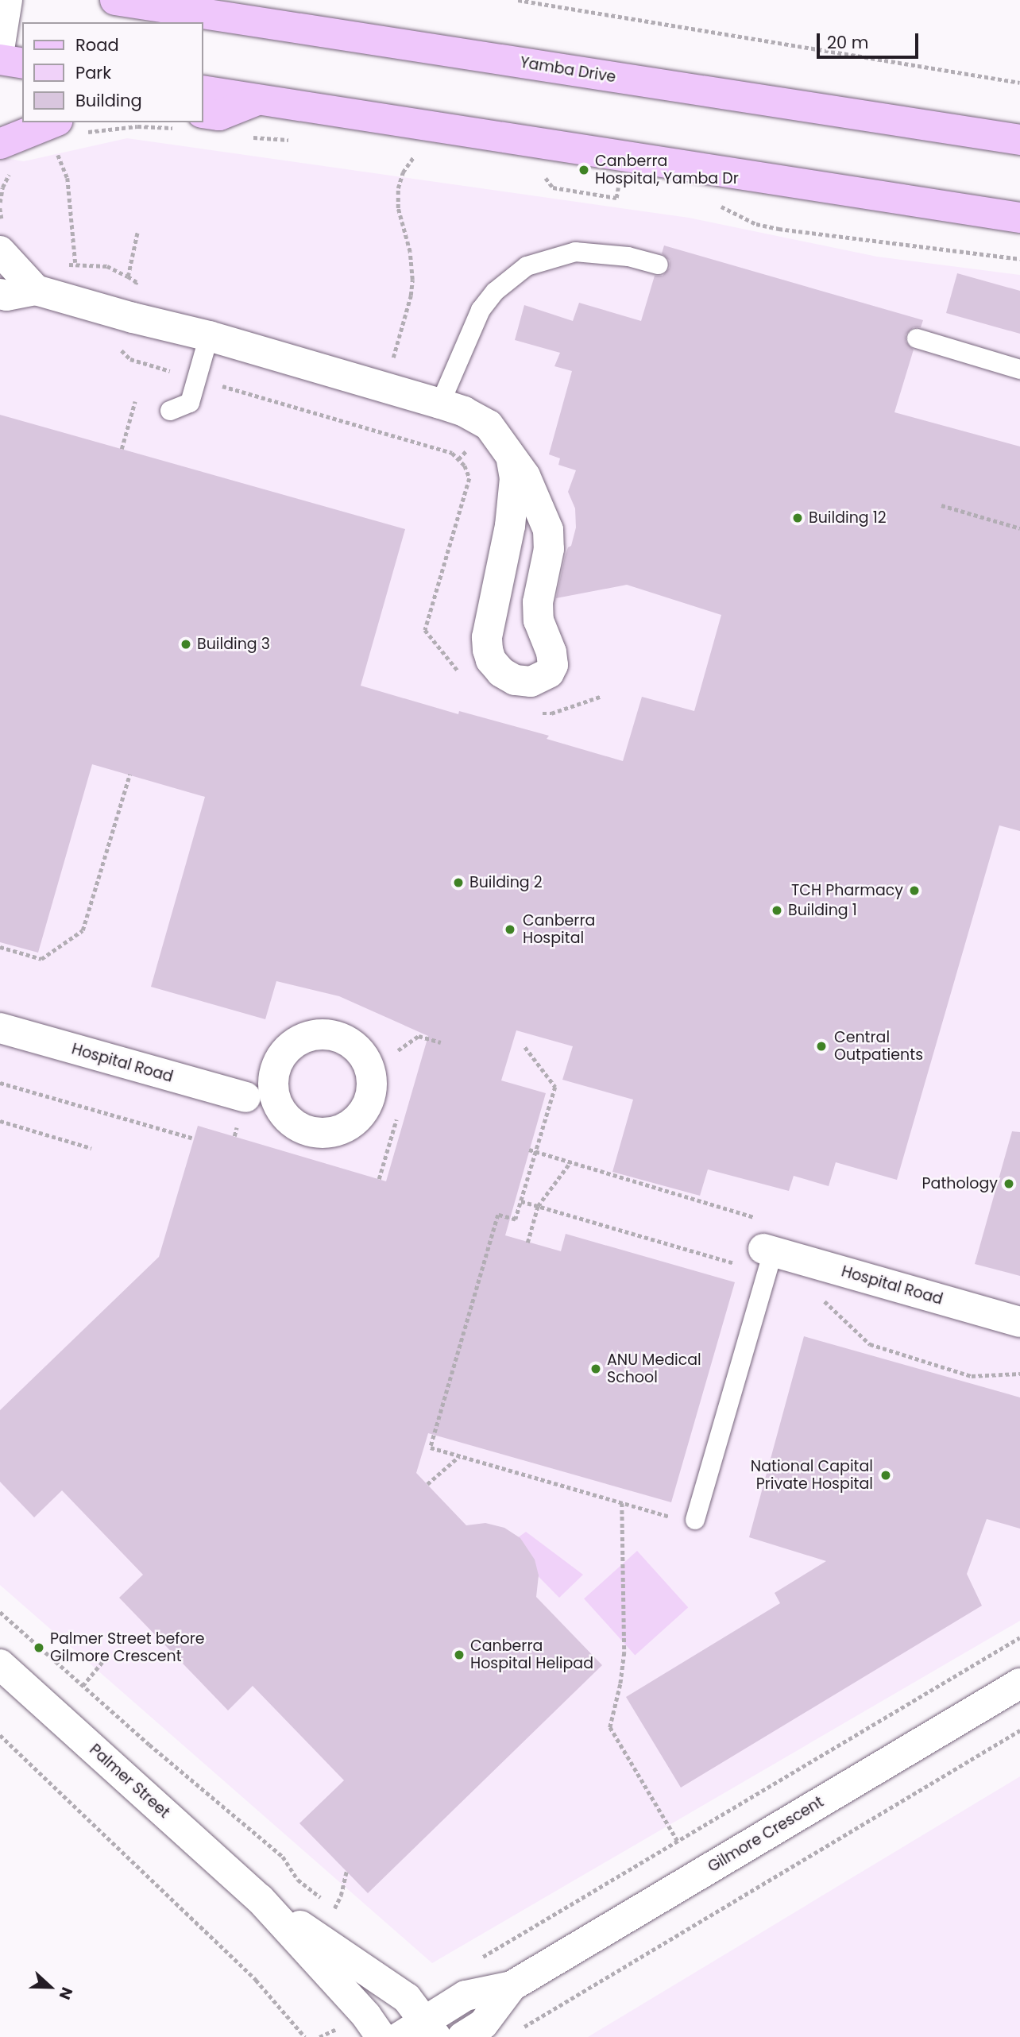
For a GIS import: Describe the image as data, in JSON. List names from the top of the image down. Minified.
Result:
{"streets":{"main road":["Yamba Drive"],"street":["Hospital Road","Palmer Street","Gilmore Crescent"]},"crossings":[["Palmer Street","Gilmore Crescent"]],"places":["Canberra Hospital, Yamba Dr","Building 12","Building 3","Building 2","TCH Pharmacy","Building 1","Canberra Hospital","Central Outpatients","Pathology","ANU Medical School","National Capital Private Hospital","Palmer Street before Gilmore Crescent","Canberra Hospital Helipad"],"legend":["Road","Park","Building"],"scale_bar":"20 m","north":"right"}
